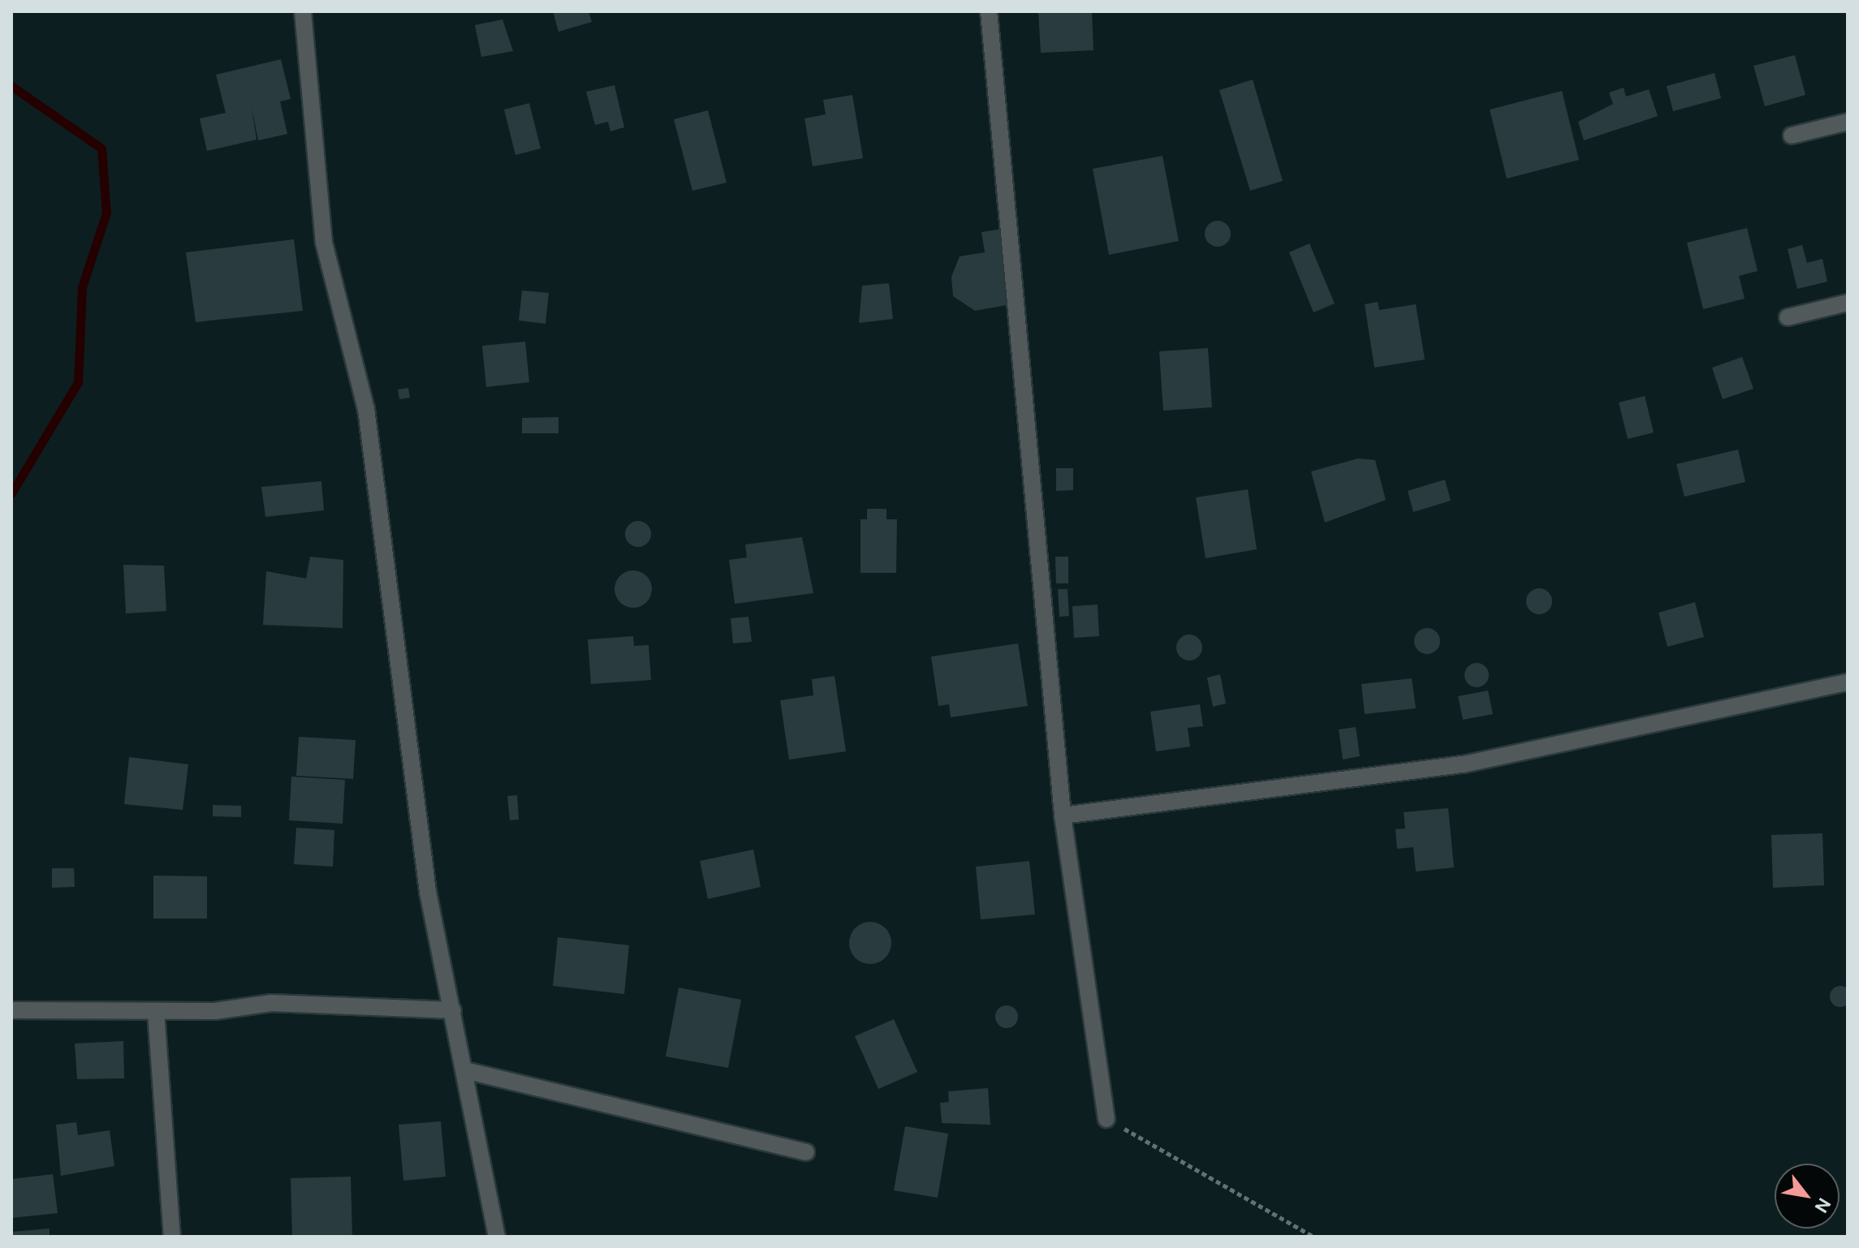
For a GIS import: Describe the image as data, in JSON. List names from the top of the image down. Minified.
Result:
{"north":"bottom right"}
